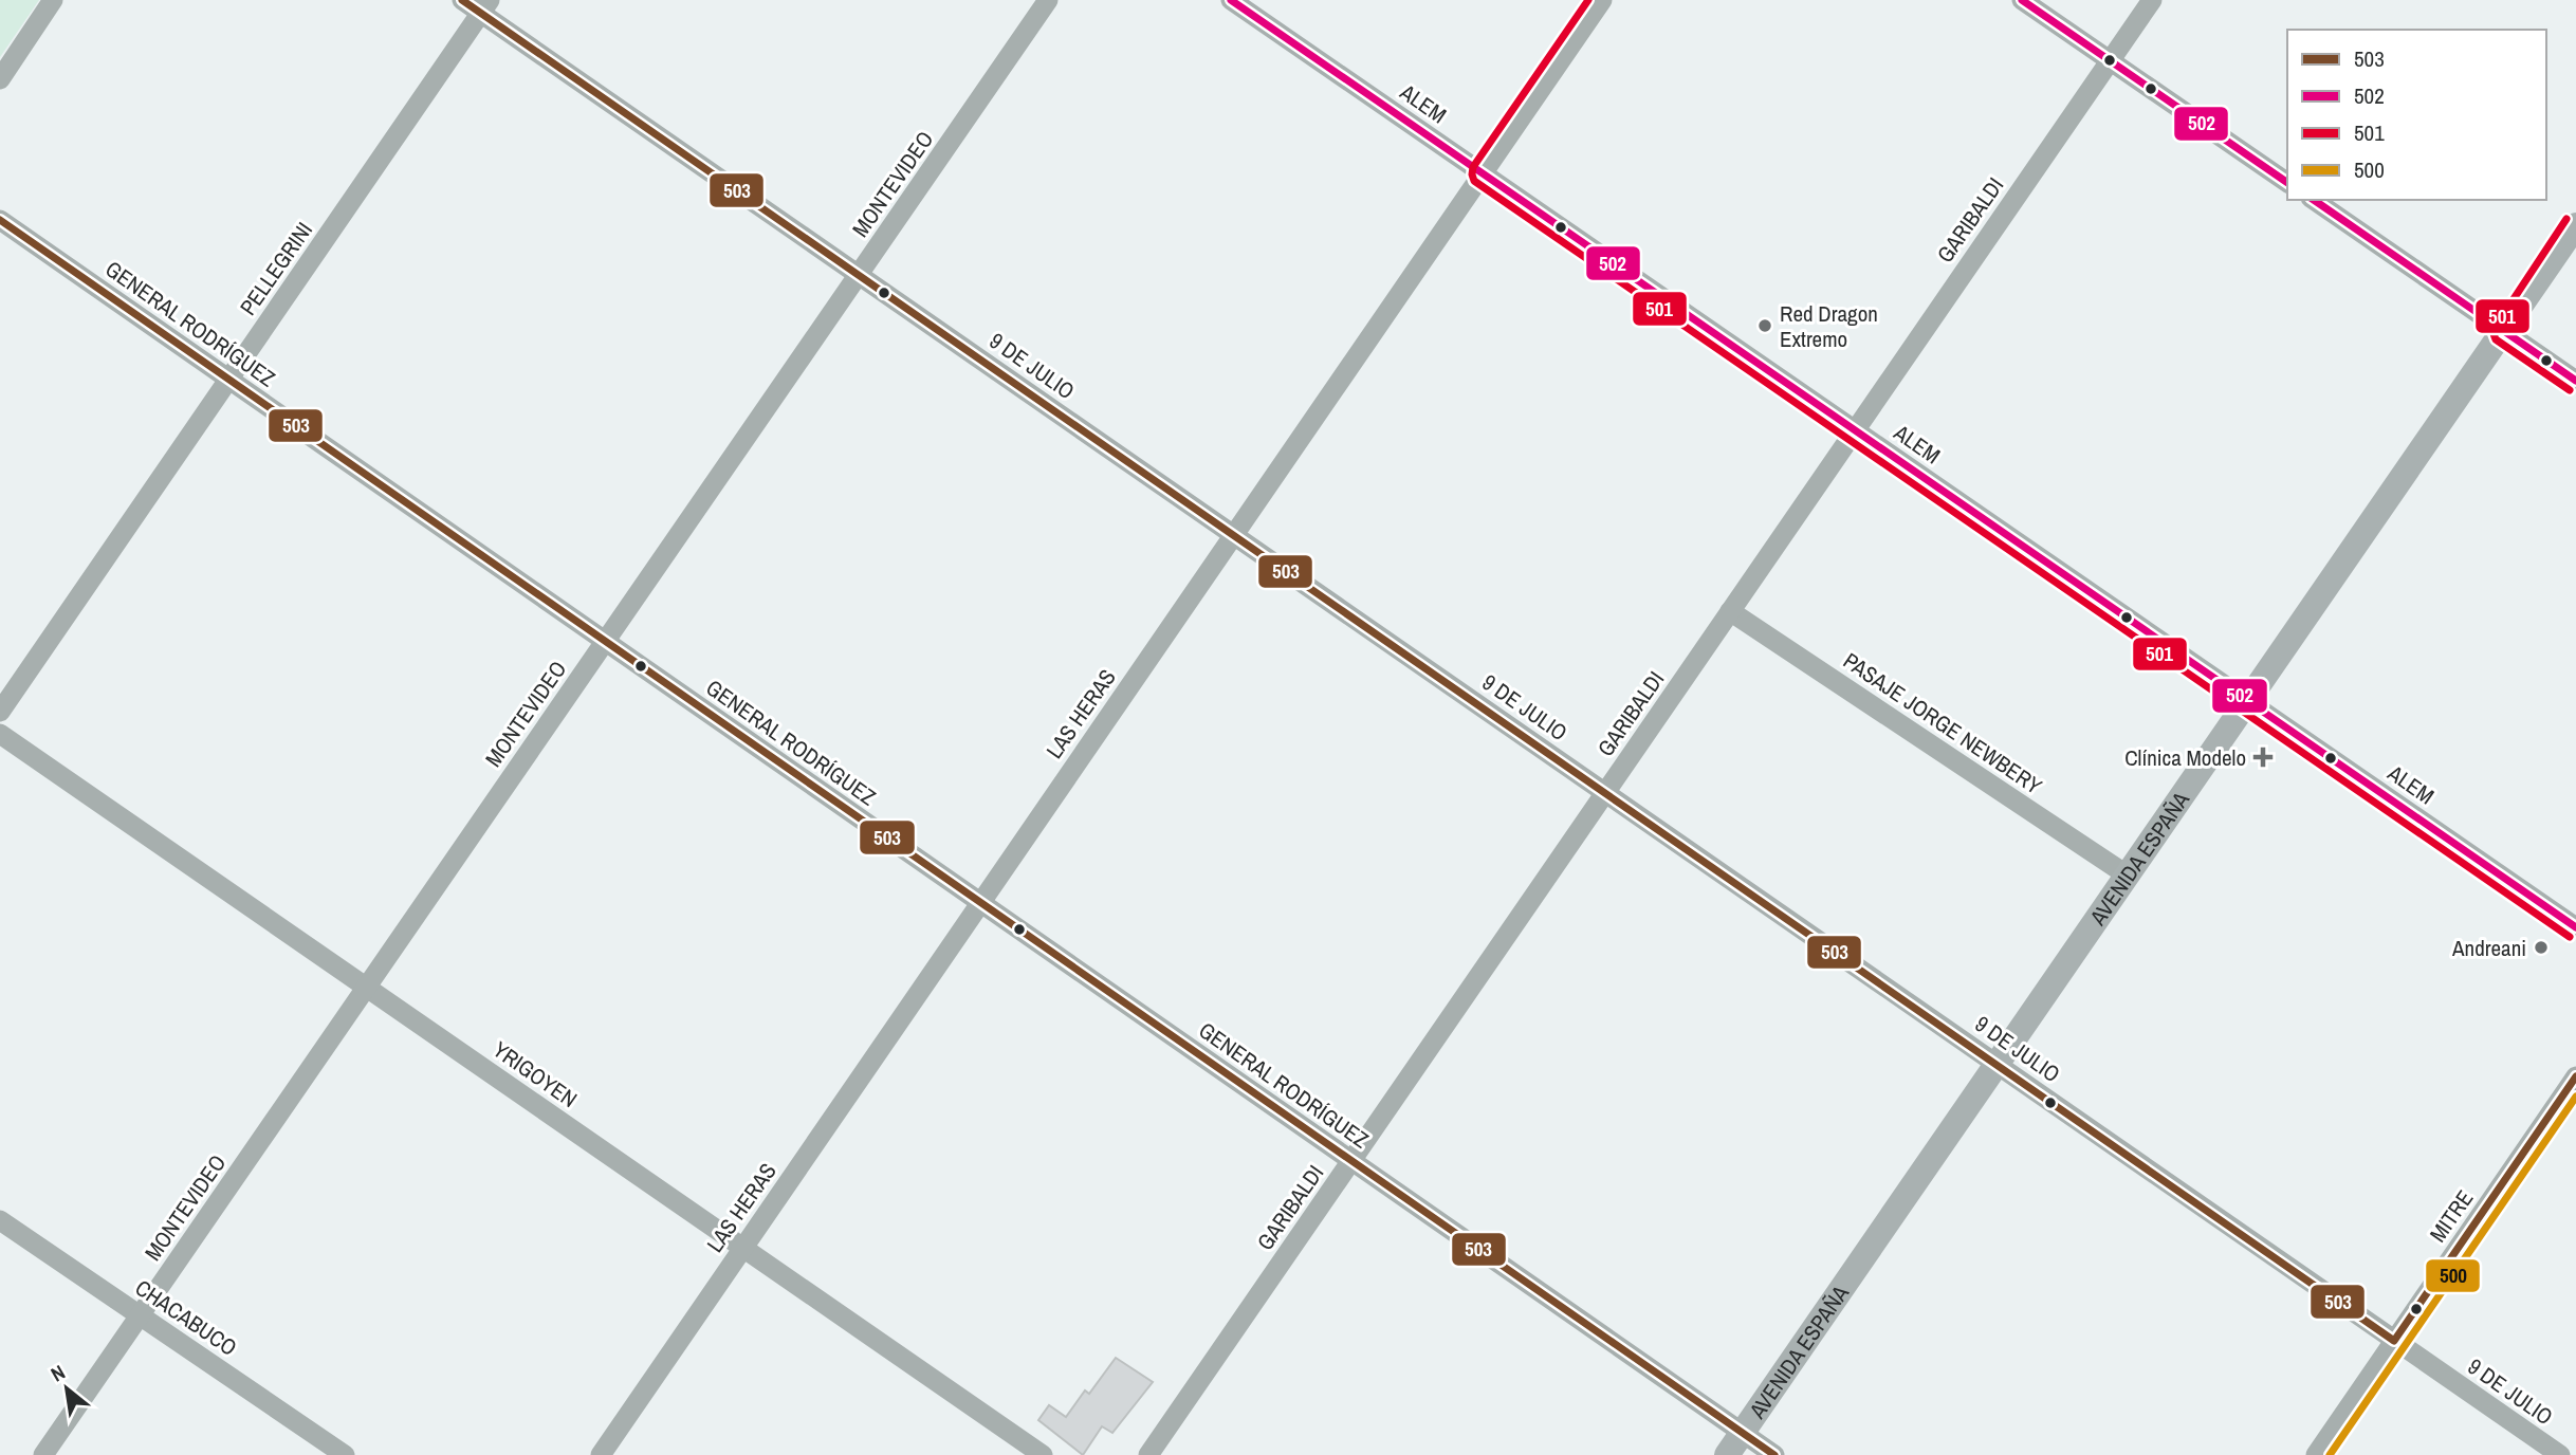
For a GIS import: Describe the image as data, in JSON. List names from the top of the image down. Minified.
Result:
{"streets":{"main road":["AVENIDA ESPAÑA"],"street":["ALEM","MONTEVIDEO","GARIBALDI","PELLEGRINI","GENERAL RODRÍGUEZ","9 DE JULIO","LAS HERAS","PASAJE JORGE NEWBERY","YRIGOYEN","MITRE","CHACABUCO"]},"crossings":[["ALEM","GARIBALDI"],["ALEM","LAS HERAS"],["ALEM","AVENIDA ESPAÑA"],["MONTEVIDEO","GENERAL RODRÍGUEZ"],["MONTEVIDEO","9 DE JULIO"],["MONTEVIDEO","YRIGOYEN"],["MONTEVIDEO","CHACABUCO"],["GARIBALDI","GENERAL RODRÍGUEZ"],["GARIBALDI","9 DE JULIO"],["GARIBALDI","PASAJE JORGE NEWBERY"],["PELLEGRINI","GENERAL RODRÍGUEZ"],["PELLEGRINI","9 DE JULIO"],["GENERAL RODRÍGUEZ","LAS HERAS"],["GENERAL RODRÍGUEZ","AVENIDA ESPAÑA"],["9 DE JULIO","LAS HERAS"],["9 DE JULIO","AVENIDA ESPAÑA"],["9 DE JULIO","MITRE"],["LAS HERAS","YRIGOYEN"],["PASAJE JORGE NEWBERY","AVENIDA ESPAÑA"]],"places":{"other":["Red Dragon Extremo","Andreani"],"health":["Clínica Modelo"]},"lines":["transit line 503","transit line 502","transit line 501","transit line 500"],"legend":["503","502","501","500"],"north":"top left"}
